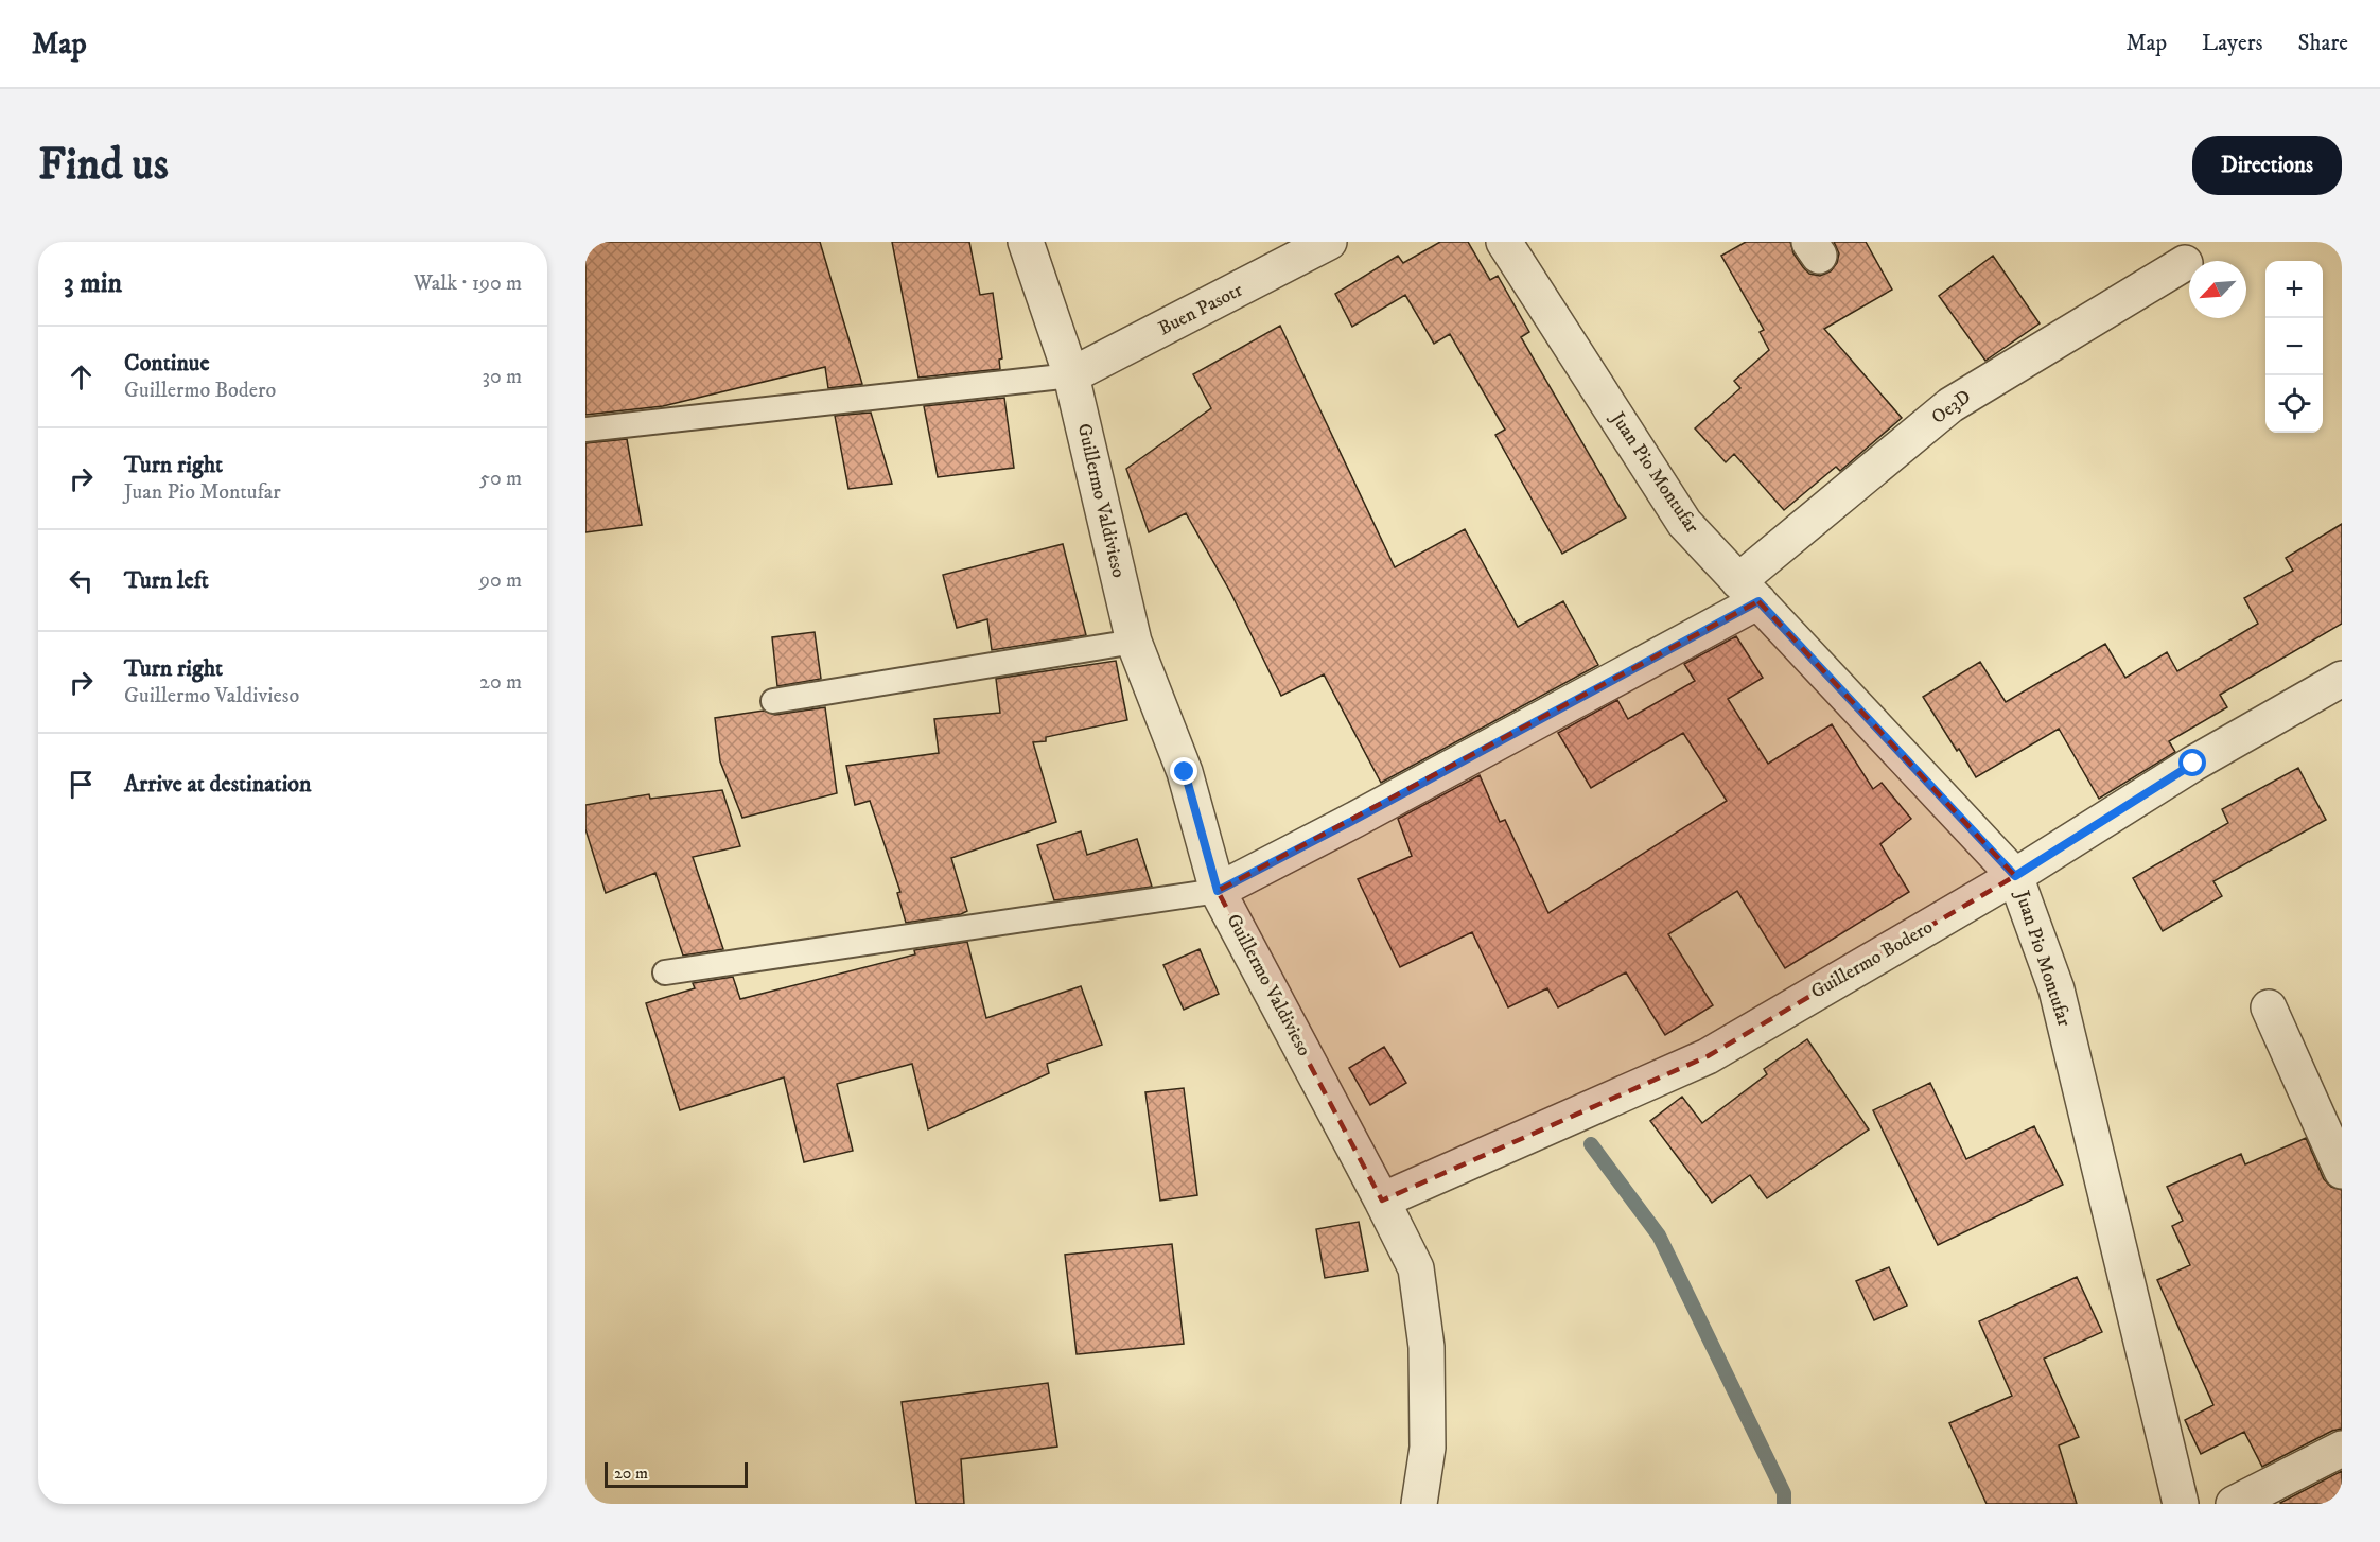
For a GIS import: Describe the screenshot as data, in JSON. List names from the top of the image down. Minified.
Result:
{"streets":{"street":["Buen Pasotr","Oe3D","Juan Pio Montufar","Guillermo Valdivieso","Guillermo Bodero"]},"crossings":[["Buen Pasotr","Guillermo Valdivieso"],["Oe3D","Juan Pio Montufar"],["Oe3D","Guillermo Valdivieso"],["Juan Pio Montufar","Guillermo Bodero"],["Guillermo Valdivieso","Guillermo Bodero"]],"scale_bar":"20 m","north":"bottom left","page":{"header":"Map","nav":["Map","Layers","Share"],"buttons":"Directions","title":"Find us","heading":["3 min","Walk · 190 m"],"map_buttons":["+","−"],"list":[["Continue","Guillermo Bodero","30 m"],["Turn right","Juan Pio Montufar","50 m"],["Turn left","90 m"],["Turn right","Guillermo Valdivieso","20 m"],"Arrive at destination"],"scale":"20 m"}}
